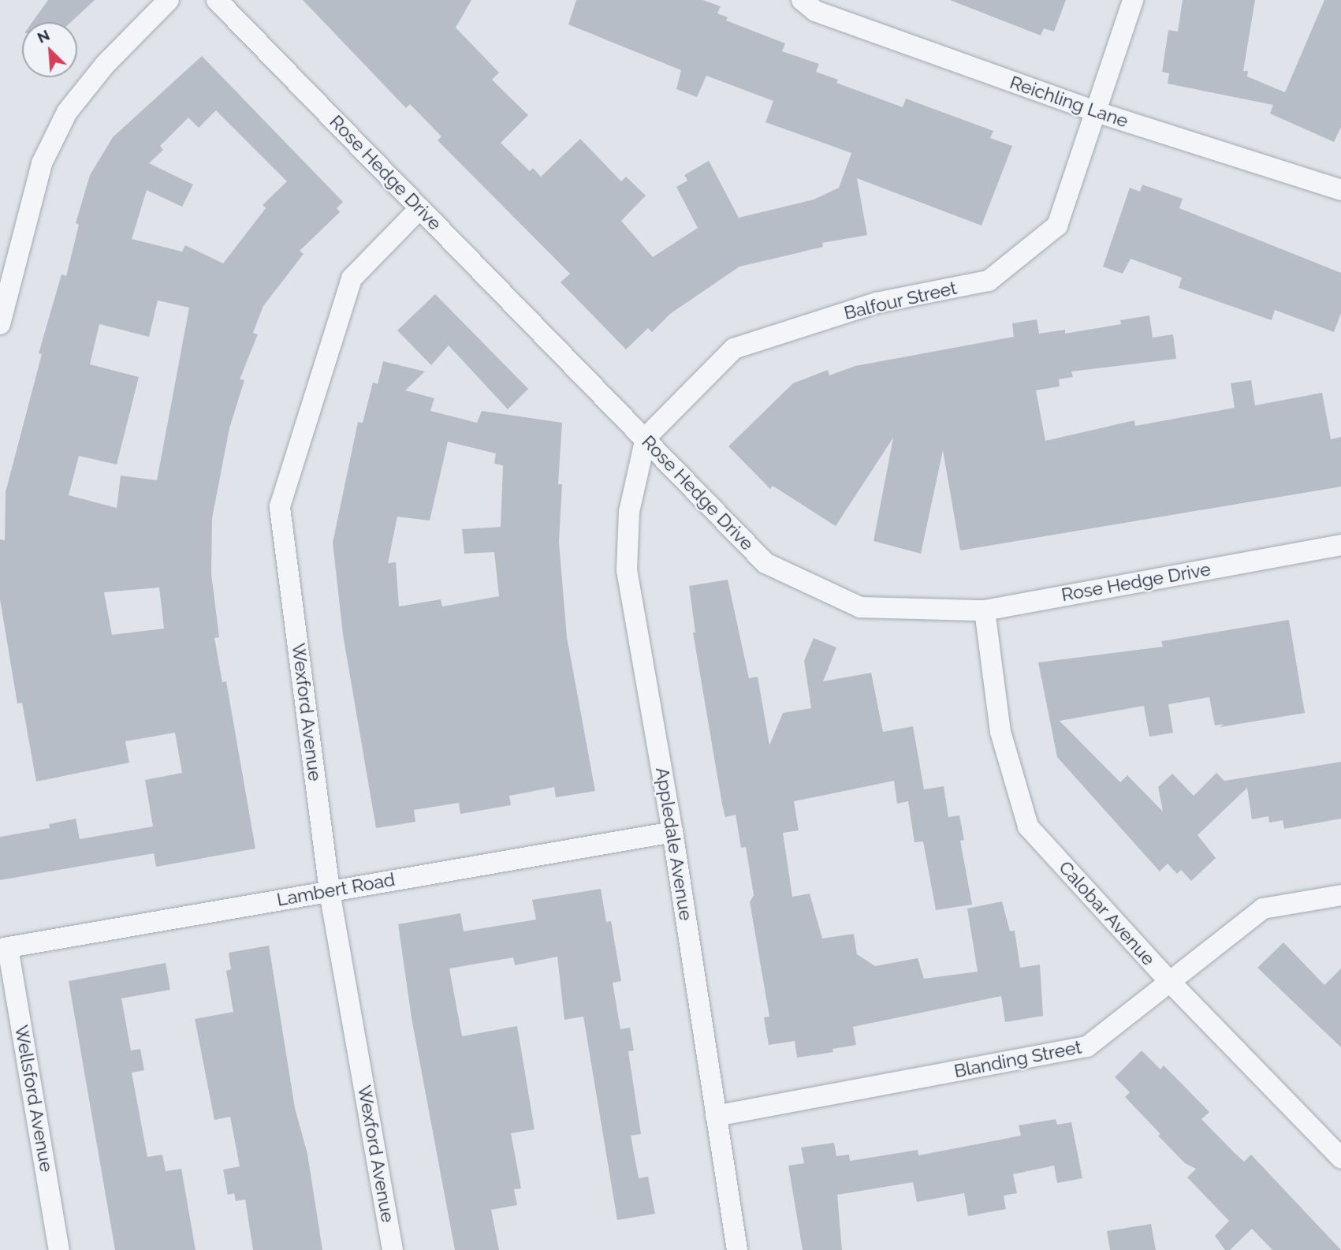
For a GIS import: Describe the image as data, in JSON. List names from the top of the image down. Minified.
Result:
{"streets":{"street":["Reichling Lane","Rose Hedge Drive","Balfour Street","Wexford Avenue","Appledale Avenue","Lambert Road","Calobar Avenue","Blanding Street","Wellsford Avenue"]},"crossings":[["Reichling Lane","Balfour Street"],["Rose Hedge Drive","Balfour Street"],["Rose Hedge Drive","Wexford Avenue"],["Rose Hedge Drive","Appledale Avenue"],["Rose Hedge Drive","Calobar Avenue"],["Balfour Street","Appledale Avenue"],["Wexford Avenue","Lambert Road"],["Appledale Avenue","Lambert Road"],["Appledale Avenue","Blanding Street"],["Lambert Road","Wellsford Avenue"],["Calobar Avenue","Blanding Street"]],"north":"top left"}
